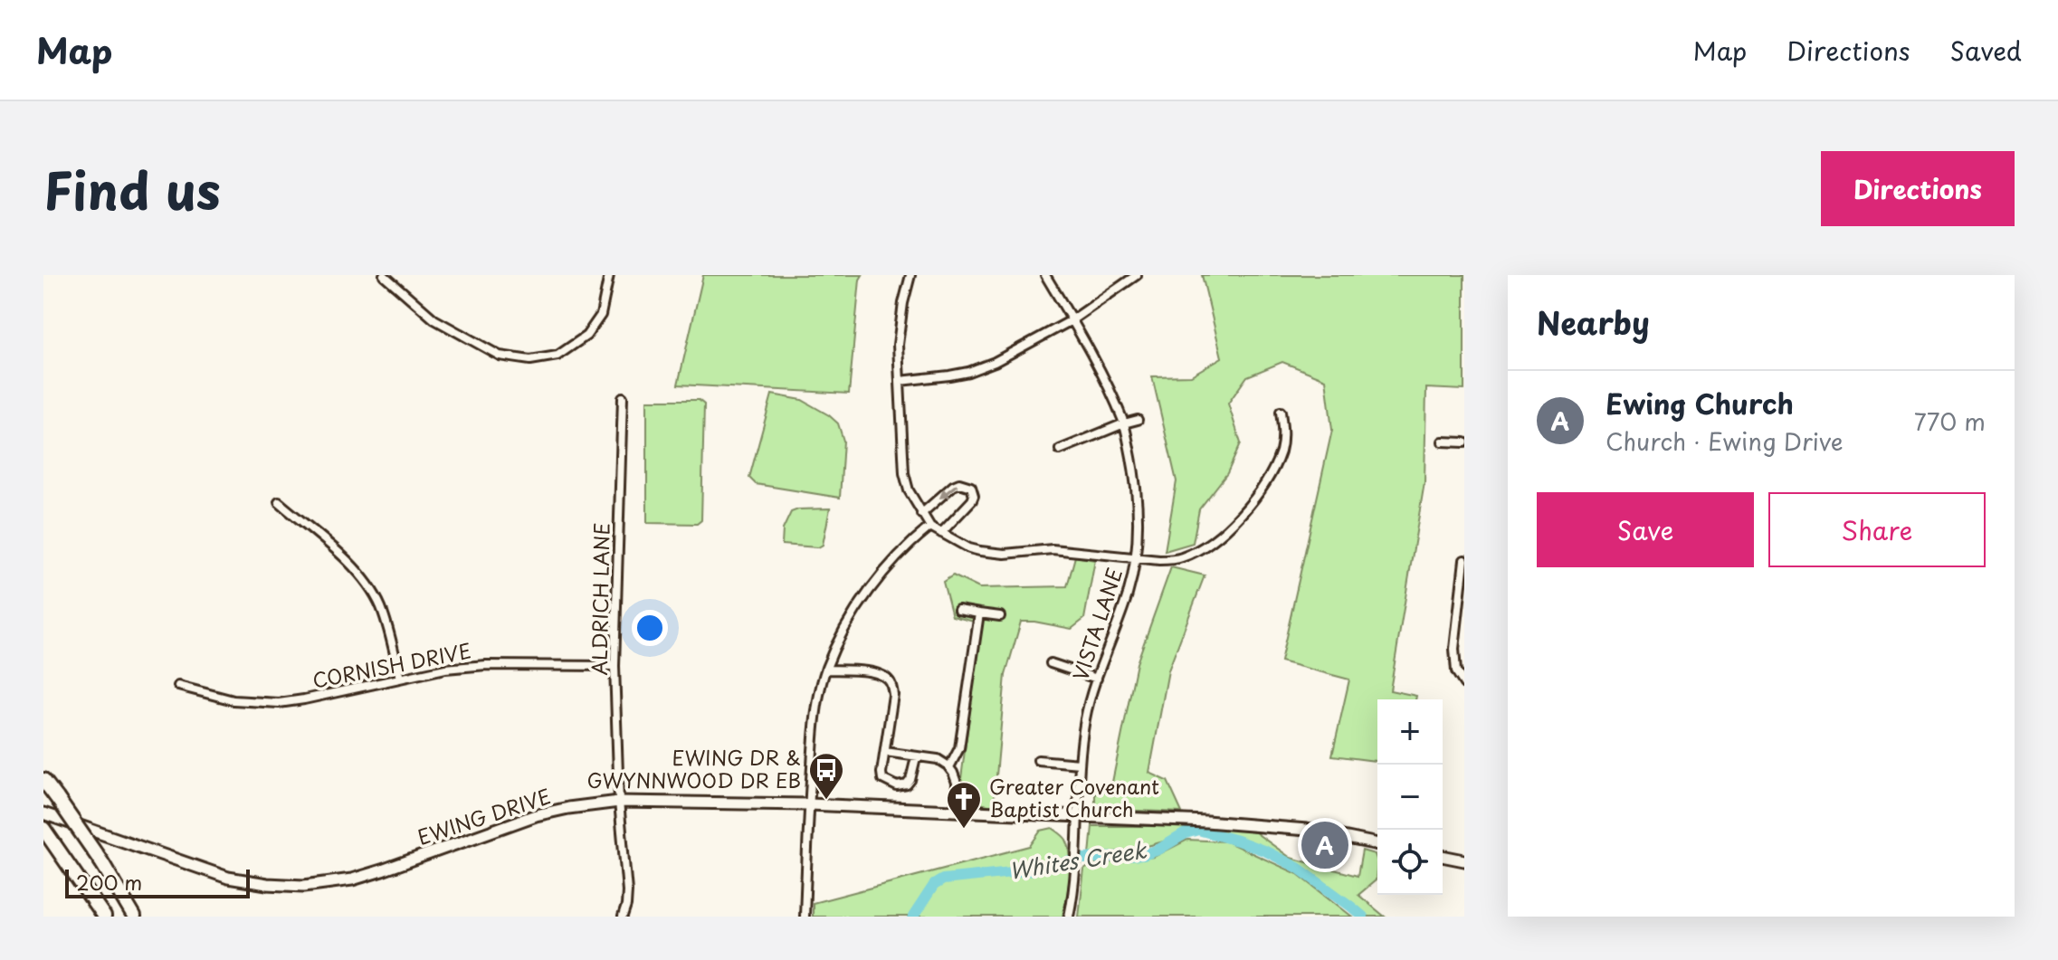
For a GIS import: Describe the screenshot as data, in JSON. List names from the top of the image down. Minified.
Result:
{"streets":{"street":["ALDRICH LANE","VISTA LANE","CORNISH DRIVE","EWING DRIVE"]},"crossings":[["ALDRICH LANE","CORNISH DRIVE"],["ALDRICH LANE","EWING DRIVE"],["VISTA LANE","EWING DRIVE"]],"water":["Whites Creek"],"places":{"bus stop":["EWING DR & GWYNNWOOD DR EB"],"church":["Greater Covenant Baptist Church"]},"scale_bar":"200 m","page":{"header":"Map","nav":["Map","Directions","Saved"],"title":"Find us","buttons":["Directions",["Save","Share"]],"heading":"Nearby","list":[{"mark":"A","name":"Ewing Church","note":"Church · Ewing Drive","value":"770 m"}],"map_buttons":["+","−"],"pins":"A","scale":"200 m"}}
